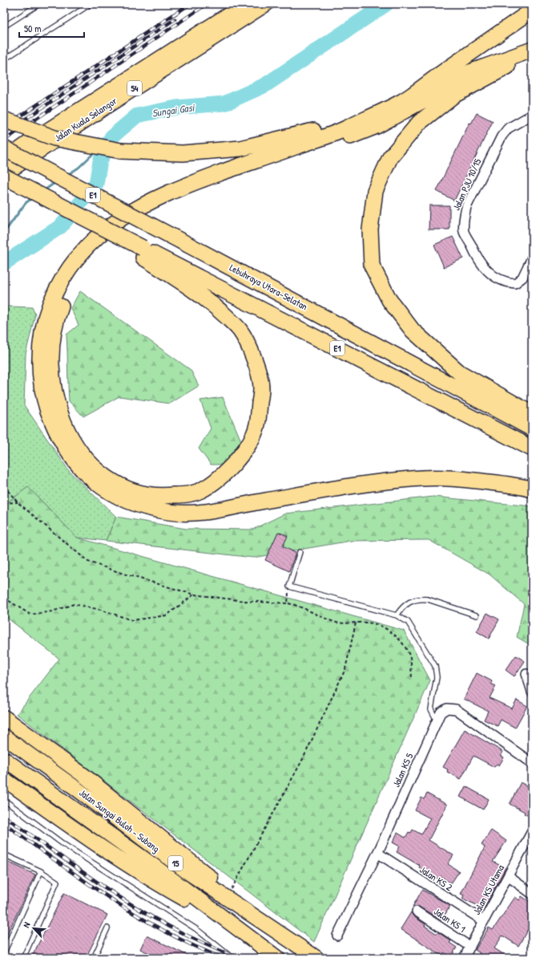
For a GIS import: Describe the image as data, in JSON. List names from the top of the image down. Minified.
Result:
{"streets":{"highway":["54","Jalan Kuala Selangor","E1","Lebuhraya Utara–Selatan","Jalan Sungai Buloh - Subang","15"],"street":["Jalan PJU 10/15","Jalan KS 5","Jalan KS 2","Jalan KS Utama","Jalan KS 1"]},"crossings":[["Jalan Kuala Selangor","E1"],["Jalan KS 5","Jalan KS 2"],["Jalan KS 2","Jalan KS Utama"],["Jalan KS Utama","Jalan KS 1"]],"water":["Sungai Gasi"],"scale_bar":"50 m","north":"top left"}
